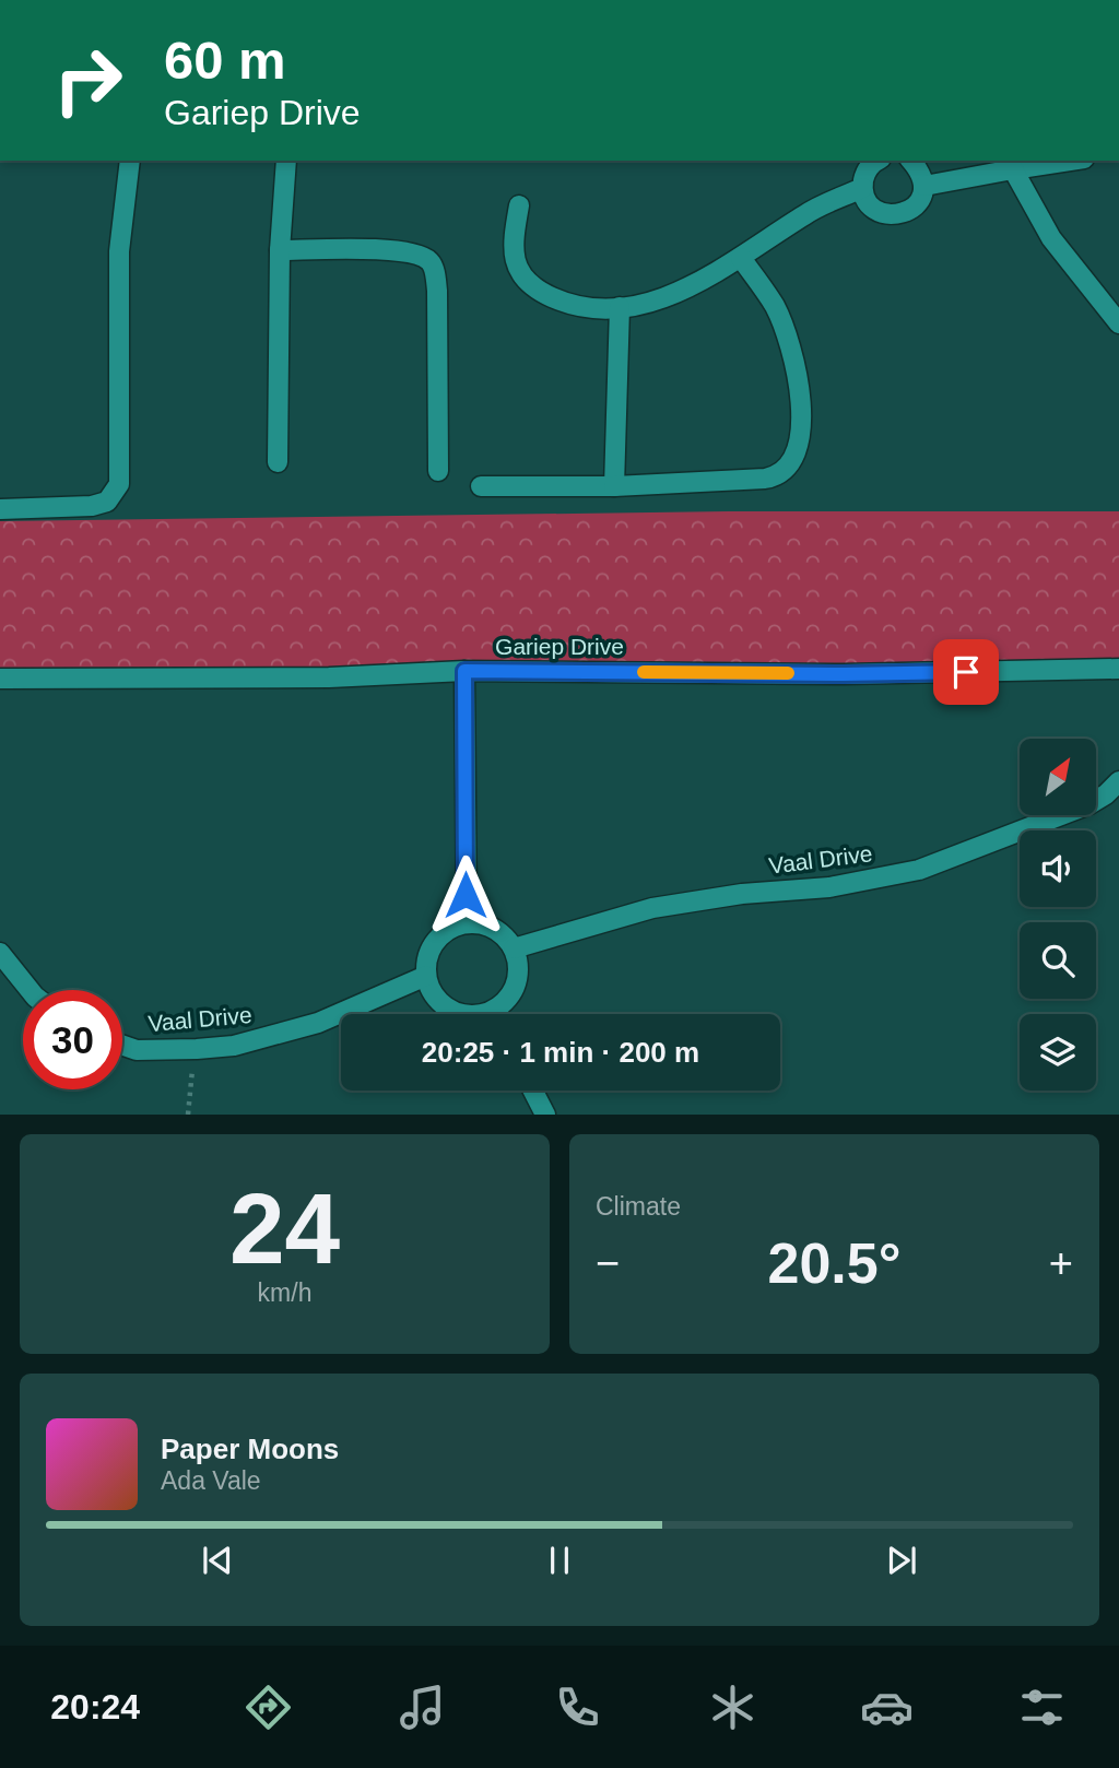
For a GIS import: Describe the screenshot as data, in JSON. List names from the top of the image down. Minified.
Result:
{"streets":{"street":["Gariep Drive","Vaal Drive"]},"north":"top right","page":{"turn":["60 m","Gariep Drive"],"limit":"30","trip":"20:25 · 1 min · 200 m","tile":[["24","km/h"],"Climate"],"heat":["−","20.5°","+"],"song":["Paper Moons","Ada Vale"],"tabs":"20:24"}}
